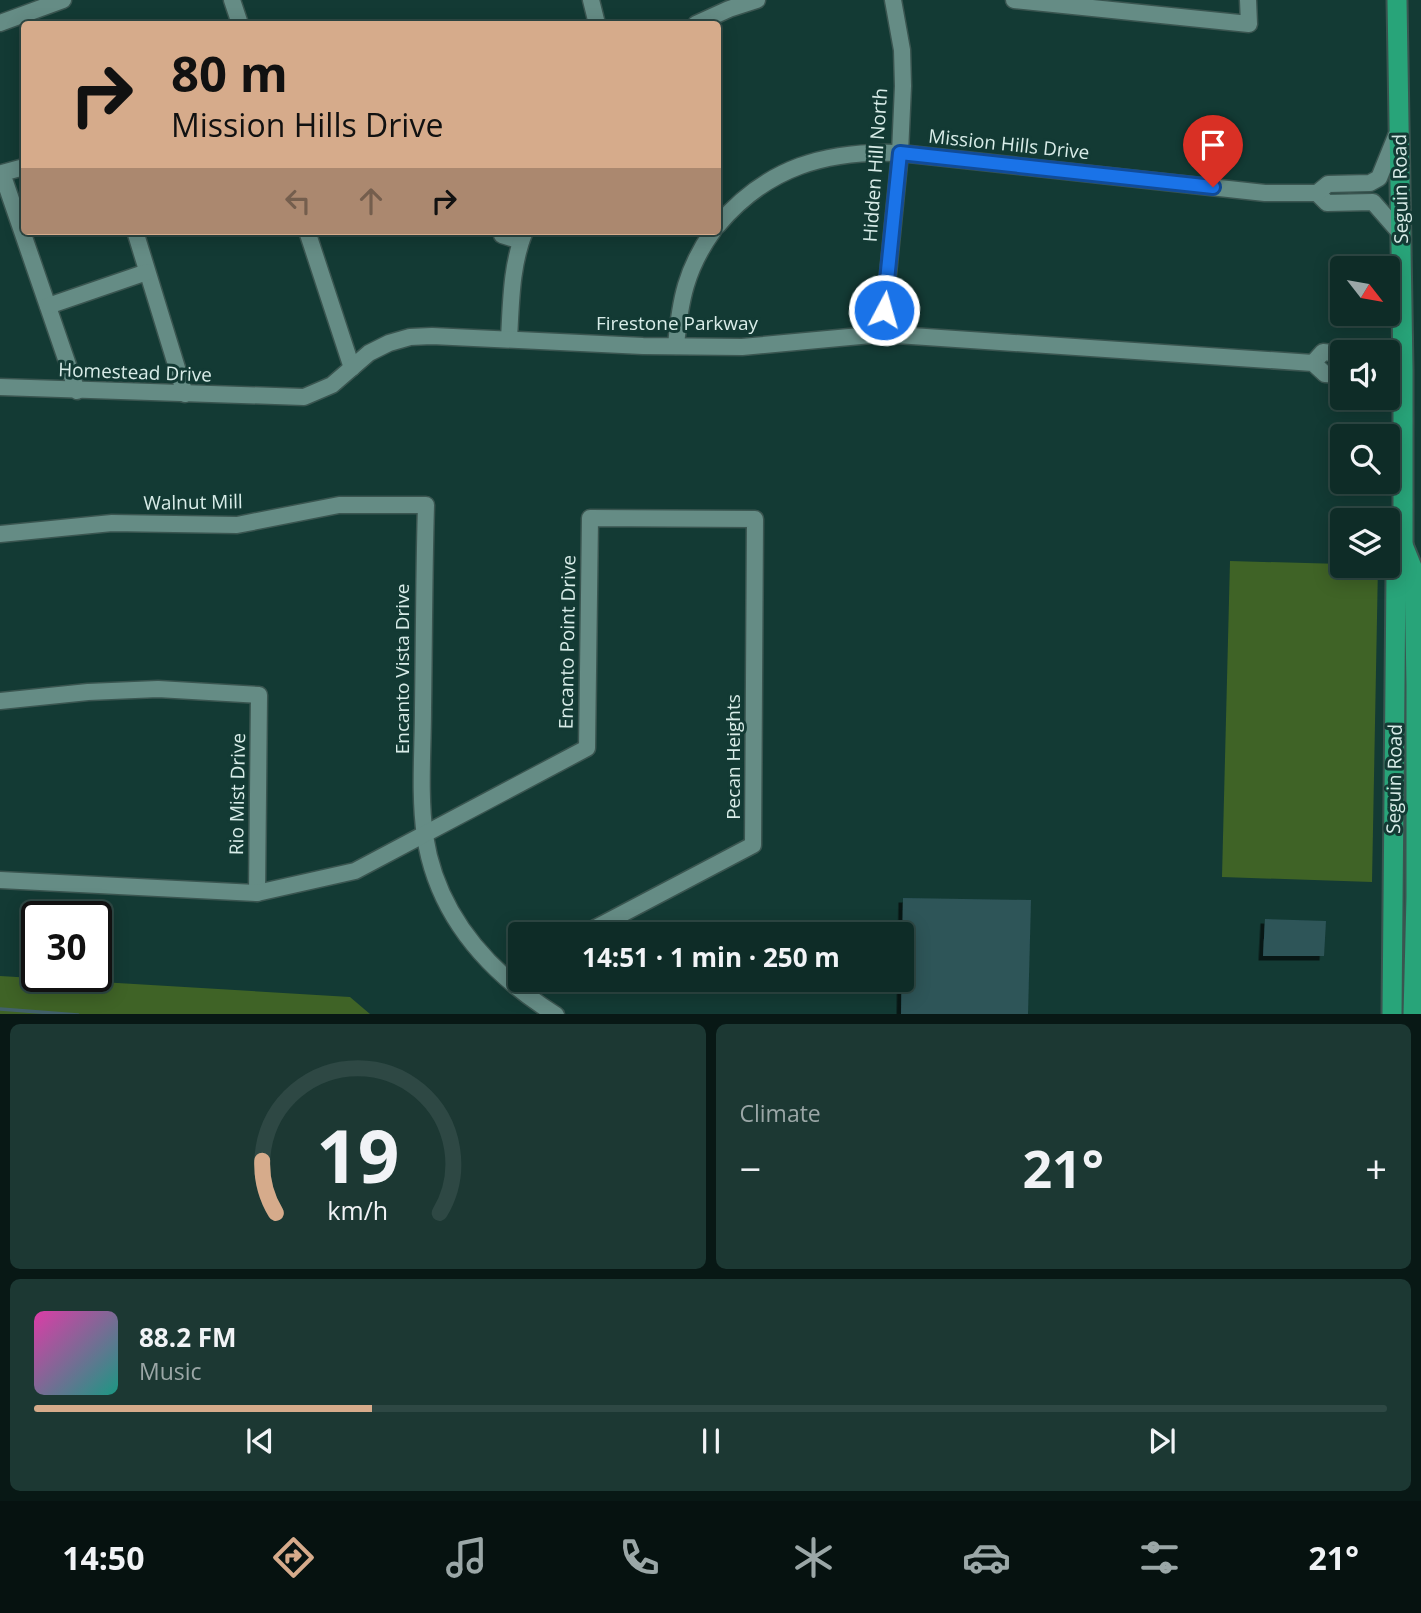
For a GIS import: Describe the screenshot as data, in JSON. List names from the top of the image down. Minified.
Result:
{"streets":{"main road":["Seguin Road"],"street":["Mission Hills Drive","Hidden Hill North","Firestone Parkway","Homestead Drive","Walnut Mill","Encanto Point Drive","Encanto Vista Drive","Pecan Heights","Rio Mist Drive"]},"crossings":[["Mission Hills Drive","Hidden Hill North"],["Mission Hills Drive","Seguin Road"],["Hidden Hill North","Firestone Parkway"],["Firestone Parkway","Homestead Drive"],["Walnut Mill","Encanto Vista Drive"],["Encanto Point Drive","Encanto Vista Drive"],["Encanto Point Drive","Pecan Heights"],["Encanto Point Drive","Rio Mist Drive"]],"north":"bottom right","page":{"turn":["80 m","Mission Hills Drive"],"limit":"30","trip":"14:51 · 1 min · 250 m","tile":"Climate","heat":["−","21°","+"],"song":["88.2 FM","Music"],"tabs":["14:50","21°"],"gauge":["19","km/h"]}}
